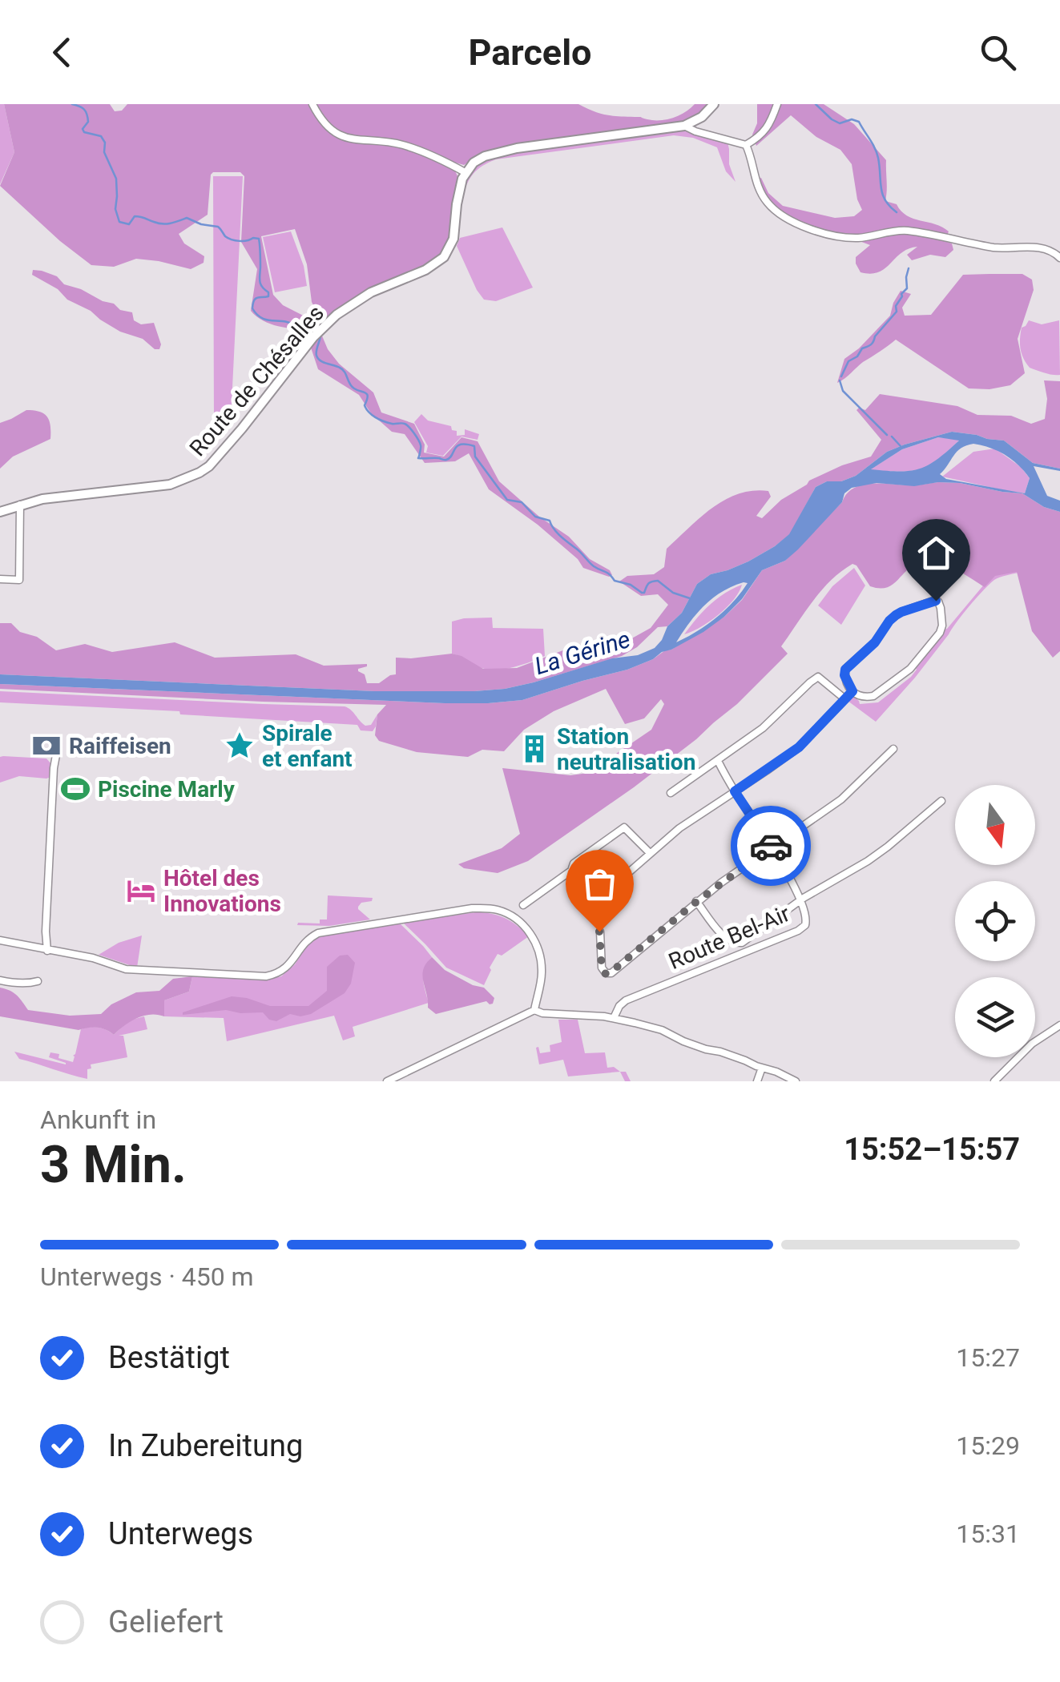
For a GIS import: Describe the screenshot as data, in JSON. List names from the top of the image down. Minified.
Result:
{"streets":{"street":["Route de Chésalles","Route Bel-Air"]},"water":["La Gérine"],"places":{"bank":["Raiffeisen"],"place":["Spirale et enfant"],"building":["Station neutralisation"],"sports":["Piscine Marly"],"hotel":["Hôtel des Innovations"]},"north":"bottom","page":{"header":"Parcelo","heading":["3 Min.","Ankunft in","15:52–15:57"],"bar":"Unterwegs · 450 m","list":[["Bestätigt","15:27"],["In Zubereitung","15:29"],["Unterwegs","15:31"],"Geliefert"]}}
